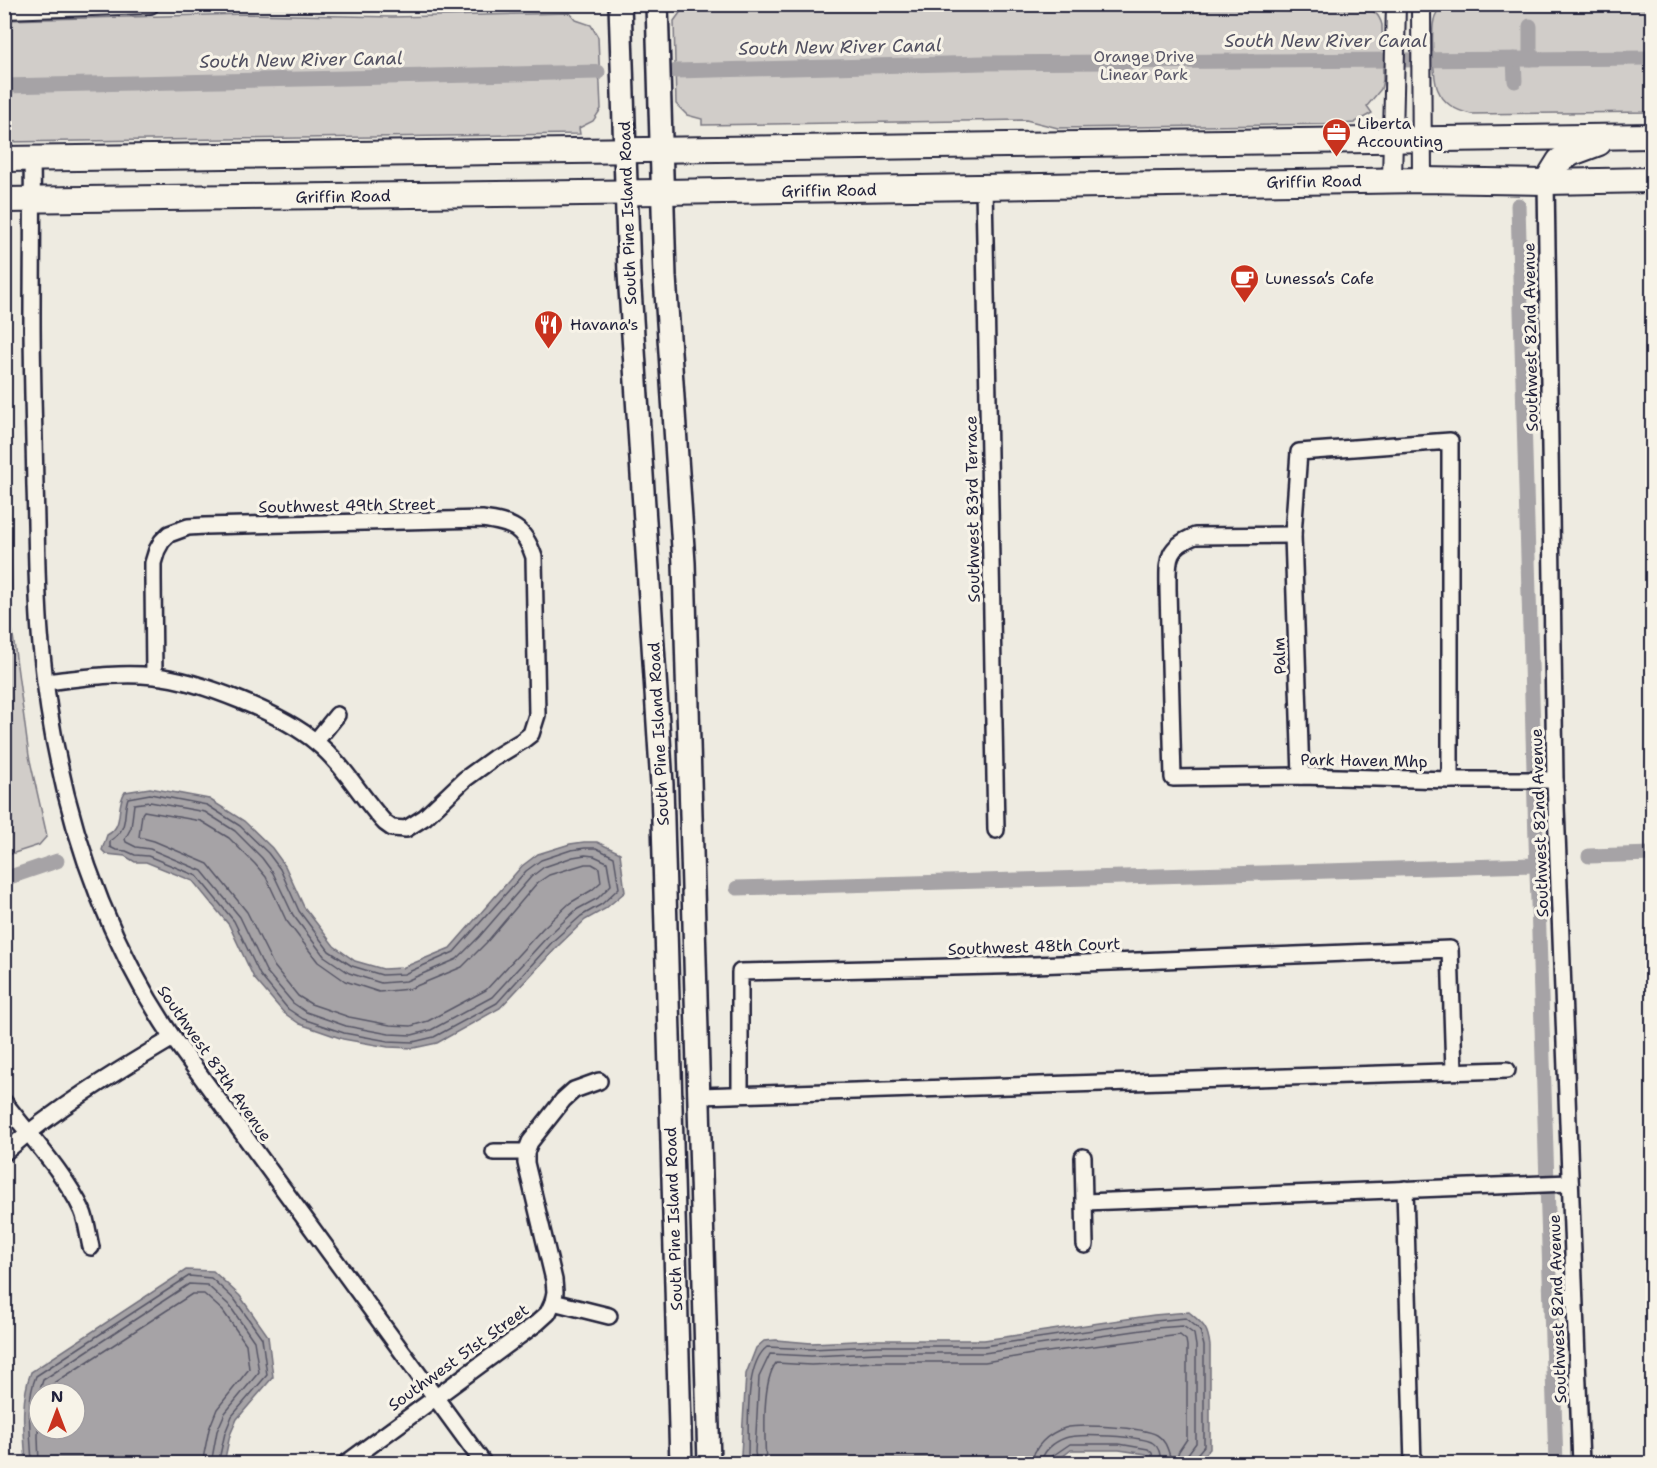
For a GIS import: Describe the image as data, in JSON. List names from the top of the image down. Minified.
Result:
{"streets":{"main road":["Griffin Road","South Pine Island Road"],"street":["Southwest 82nd Avenue","Southwest 49th Street","Southwest 83rd Terrace","Palm","Park Haven Mhp","Southwest 48th Court","Southwest 87th Avenue","Southwest 51st Street"]},"crossings":[["Griffin Road","South Pine Island Road"],["Griffin Road","Southwest 82nd Avenue"],["Griffin Road","Southwest 83rd Terrace"],["Griffin Road","Southwest 87th Avenue"],["Southwest 82nd Avenue","Park Haven Mhp"],["Palm","Park Haven Mhp"],["Southwest 87th Avenue","Southwest 51st Street"]],"water":["South New River Canal"],"parks":["Orange Drive Linear Park"],"places":{"office":["Liberta Accounting"],"cafe":["Lunessa’s Cafe"],"restaurant":["Havana's"]},"north":"top"}
